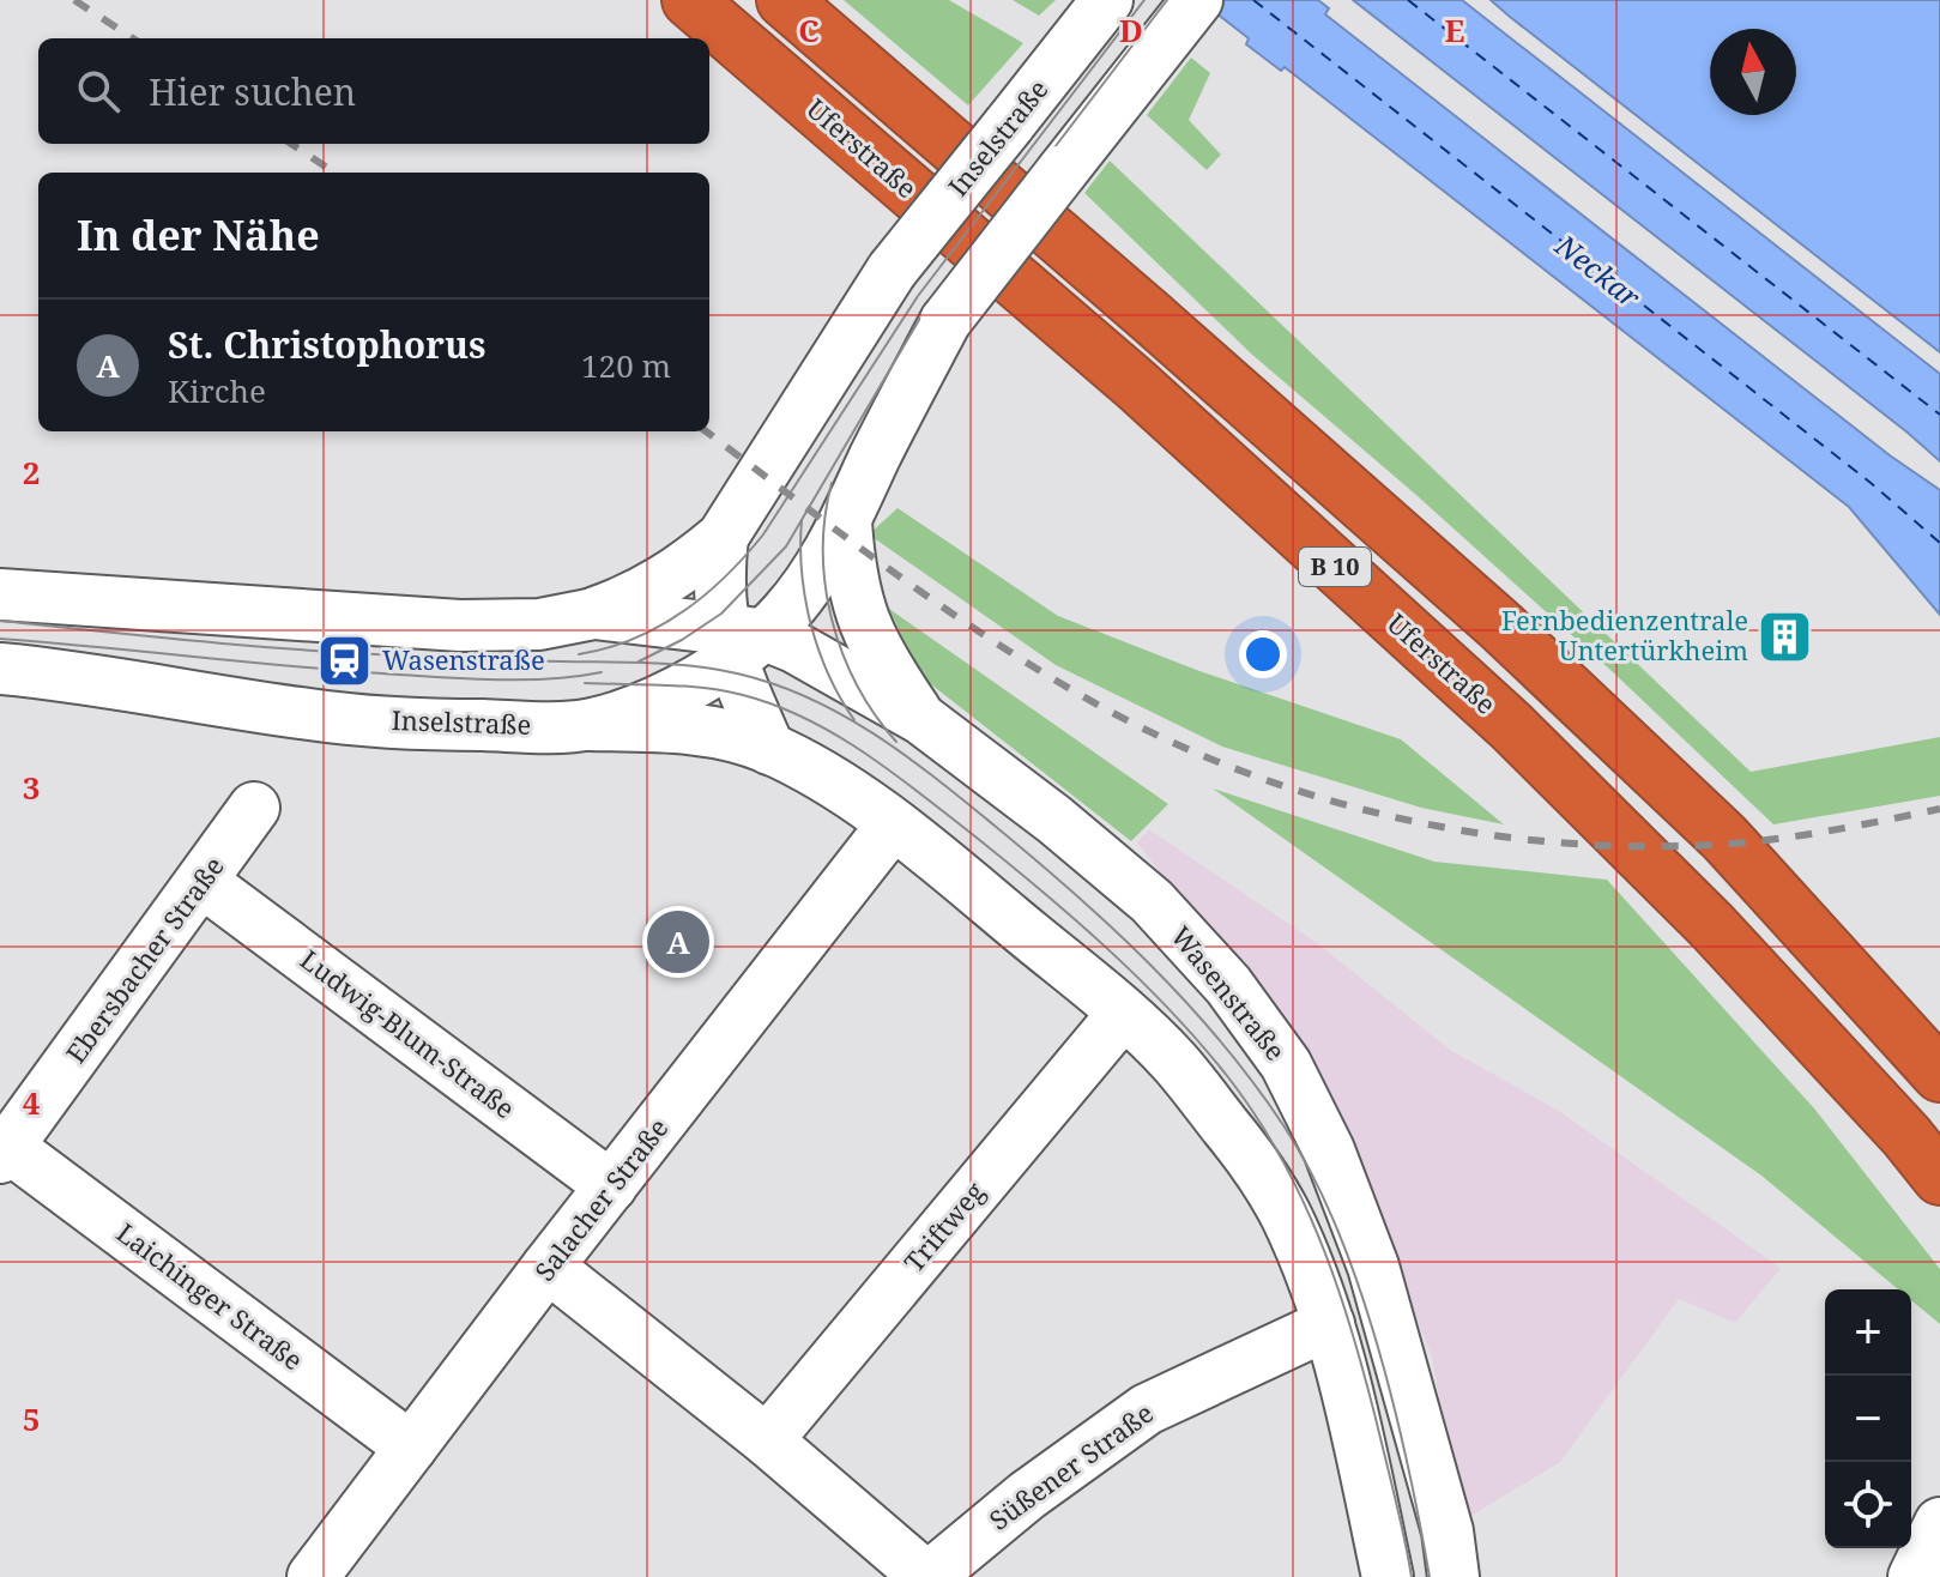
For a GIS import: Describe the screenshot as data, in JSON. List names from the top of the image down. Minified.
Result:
{"streets":{"highway":["Uferstraße","B 10"],"street":["Inselstraße","Ebersbacher Straße","Wasenstraße","Ludwig-Blum-Straße","Salacher Straße","Triftweg","Laichinger Straße","Süßener Straße"]},"crossings":[["Inselstraße","Wasenstraße"],["Ebersbacher Straße","Ludwig-Blum-Straße"],["Ebersbacher Straße","Laichinger Straße"],["Ludwig-Blum-Straße","Salacher Straße"],["Salacher Straße","Laichinger Straße"]],"water":["Neckar"],"places":{"building":["Fernbedienzentrale Untertürkheim"],"station":["Wasenstraße"]},"north":"top","page":{"search":"Hier suchen","heading":"In der Nähe","list":[{"mark":"A","name":"St. Christophorus","note":"Kirche","value":"120 m"}],"pins":"A","map_buttons":["+","−"]},"grid":{"columns":["C","D","E"],"rows":["2","3","4","5"]}}
